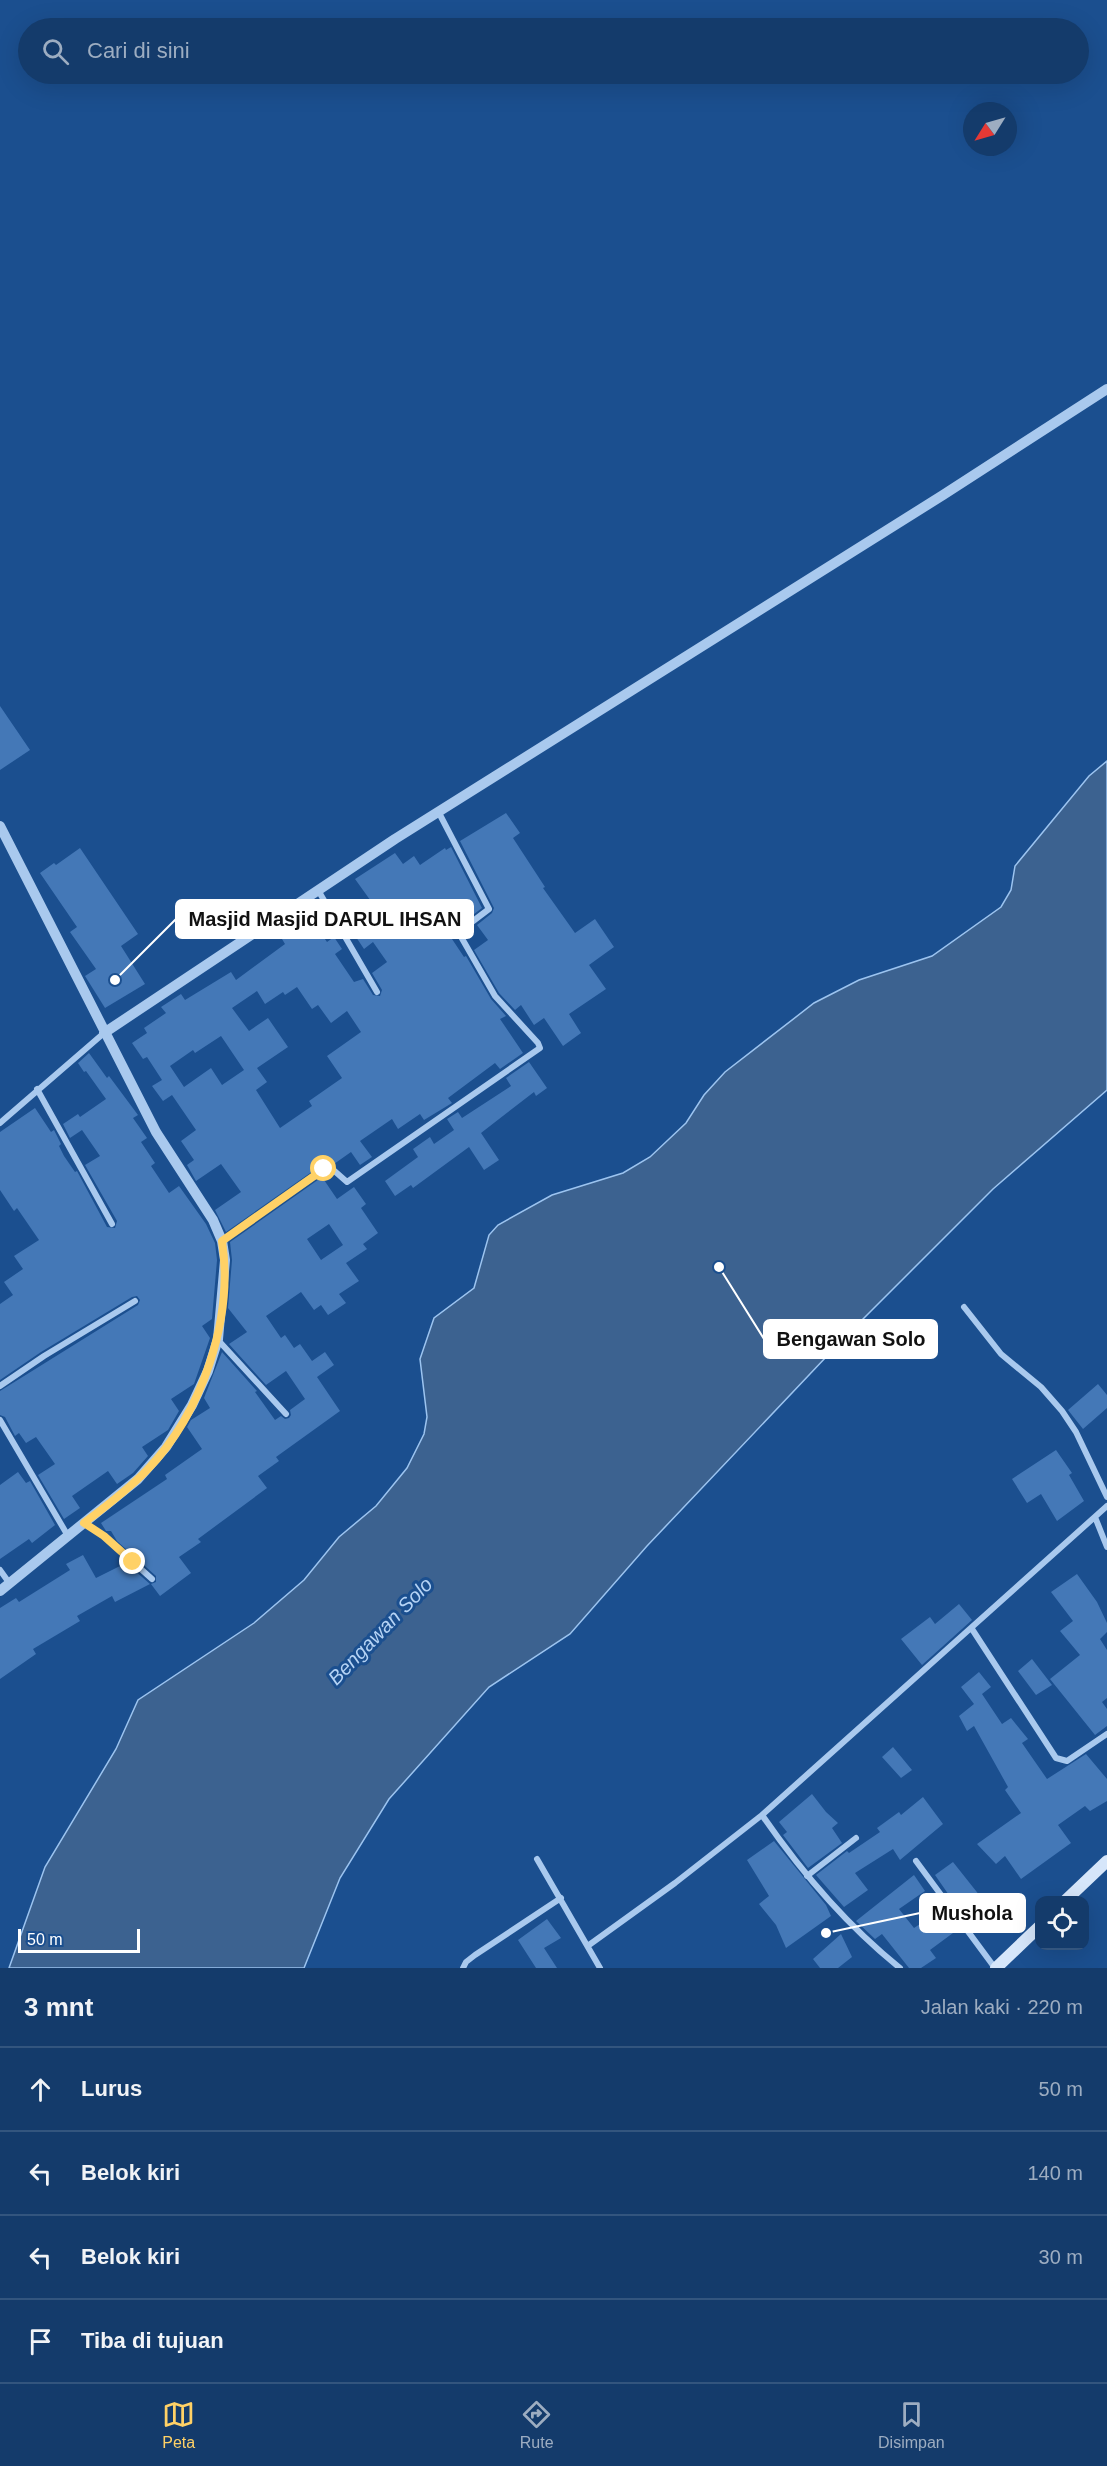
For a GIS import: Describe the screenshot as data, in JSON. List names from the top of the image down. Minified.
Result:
{"water":["Bengawan Solo"],"places":["Masjid Masjid DARUL IHSAN","Bengawan Solo","Mushola"],"scale_bar":"50 m","north":"bottom left","page":{"search":"Cari di sini","scale":"50 m","heading":["3 mnt","Jalan kaki · 220 m"],"list":[["Lurus","50 m"],["Belok kiri","140 m"],["Belok kiri","30 m"],"Tiba di tujuan"],"nav":["Peta","Rute","Disimpan"]}}
